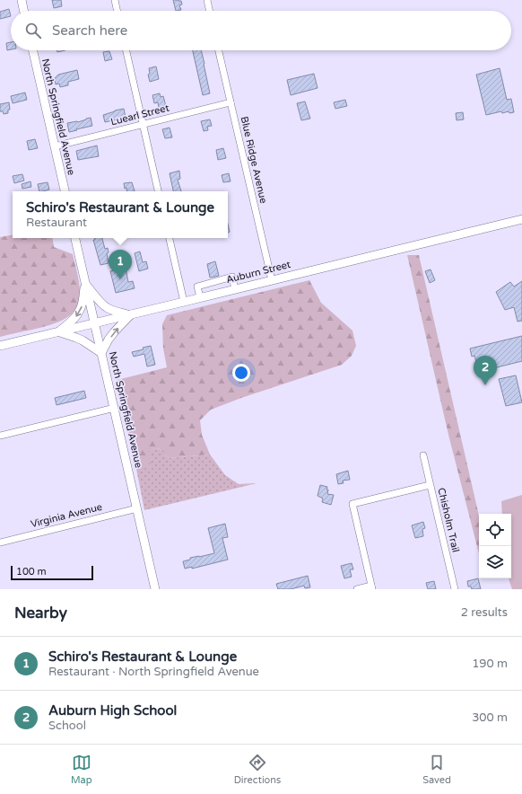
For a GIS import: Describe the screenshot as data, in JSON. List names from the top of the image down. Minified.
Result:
{"streets":{"main road":["North Springfield Avenue","Auburn Street"],"street":["Luearl Street","Blue Ridge Avenue","Virginia Avenue","Chisholm Trail"]},"crossings":[["Luearl Street","North Springfield Avenue"],["Luearl Street","Blue Ridge Avenue"],["North Springfield Avenue","Auburn Street"],["North Springfield Avenue","Virginia Avenue"],["Blue Ridge Avenue","Auburn Street"]],"scale_bar":"100 m","page":{"search":"Search here","popup":["Schiro's Restaurant & Lounge","Restaurant"],"pins":["1","2"],"scale":"100 m","heading":["Nearby","2 results"],"list":[{"mark":"1","name":"Schiro's Restaurant & Lounge","note":"Restaurant · North Springfield Avenue","value":"190 m"},{"mark":"2","name":"Auburn High School","note":"School","value":"300 m"}],"nav":["Map","Directions","Saved"]}}
